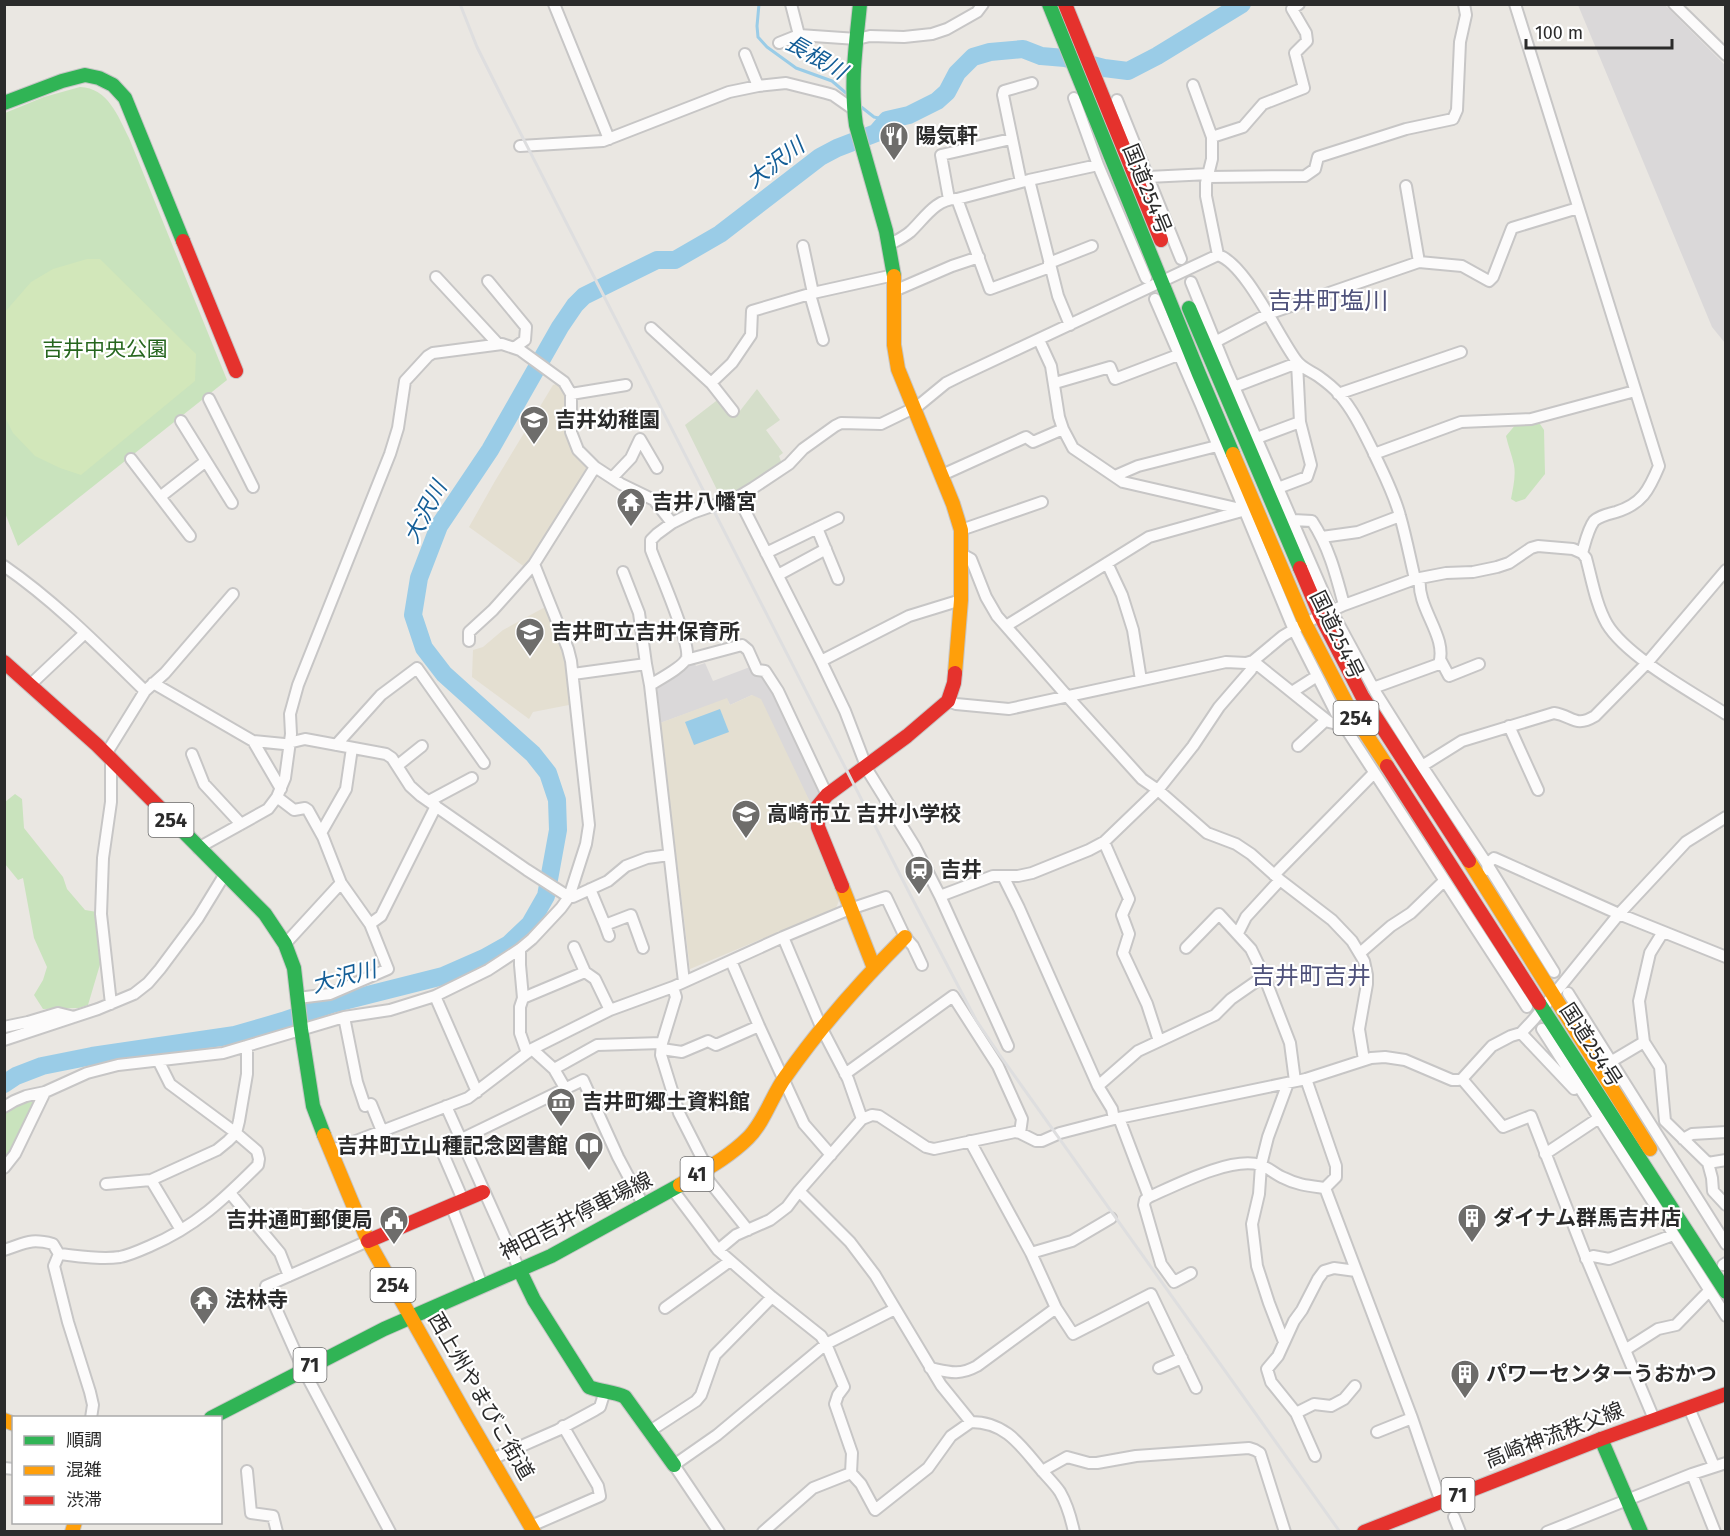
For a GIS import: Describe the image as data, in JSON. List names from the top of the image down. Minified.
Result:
{"streets":{"main road":["国道254号","254","41","神田吉井停車場線","71","西上州やまびこ街道","高崎神流秩父線"]},"crossings":[["神田吉井停車場線","71"],["神田吉井停車場線","西上州やまびこ街道"],["71","西上州やまびこ街道"]],"districts":["吉井町塩川","吉井町吉井"],"water":["長根川","大沢川"],"parks":["吉井中央公園"],"places":{"restaurant":["陽気軒"],"school or university":["吉井幼稚園","吉井町立吉井保育所","高崎市立 吉井小学校"],"temple":["吉井八幡宮","法林寺"],"station":["吉井"],"museum":["吉井町郷土資料館"],"library":["吉井町立山種記念図書館"],"building":["ダイナム群馬吉井店","パワーセンターうおかつ"],"public building":["吉井通町郵便局"]},"legend":["順調","混雑","渋滞"],"scale_bar":"100 m"}
